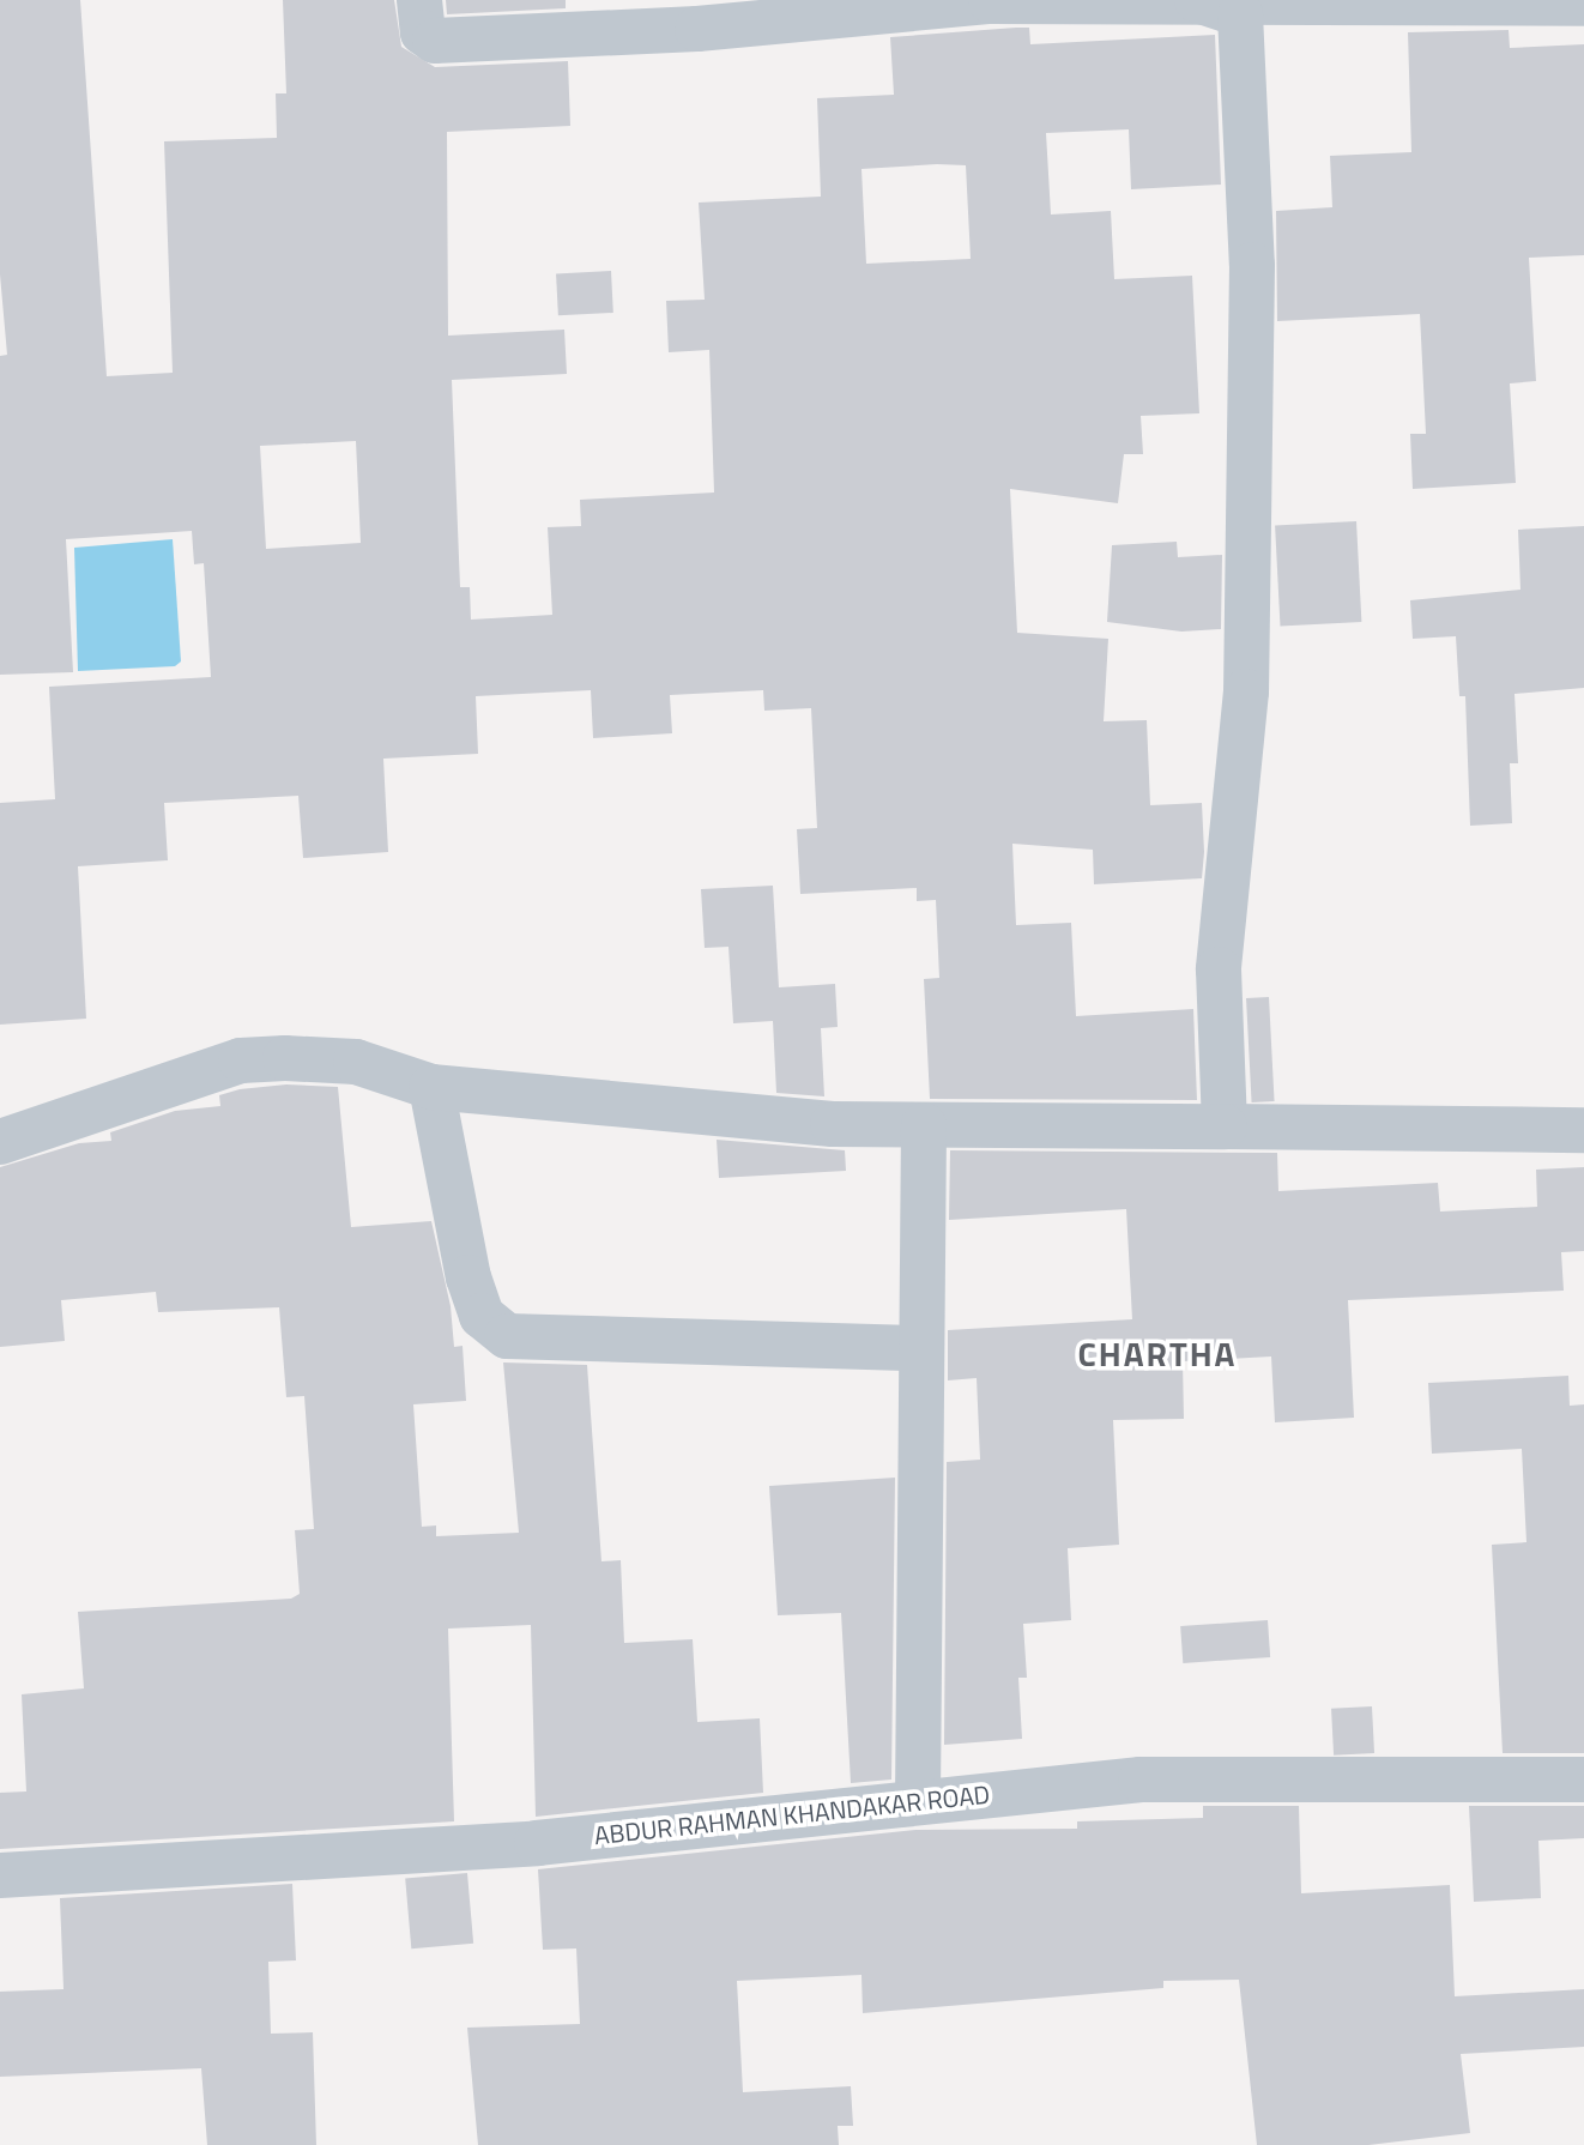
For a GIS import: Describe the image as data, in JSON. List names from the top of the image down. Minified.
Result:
{"streets":{"street":["ABDUR RAHMAN KHANDAKAR ROAD"]},"districts":["CHARTHA"]}
